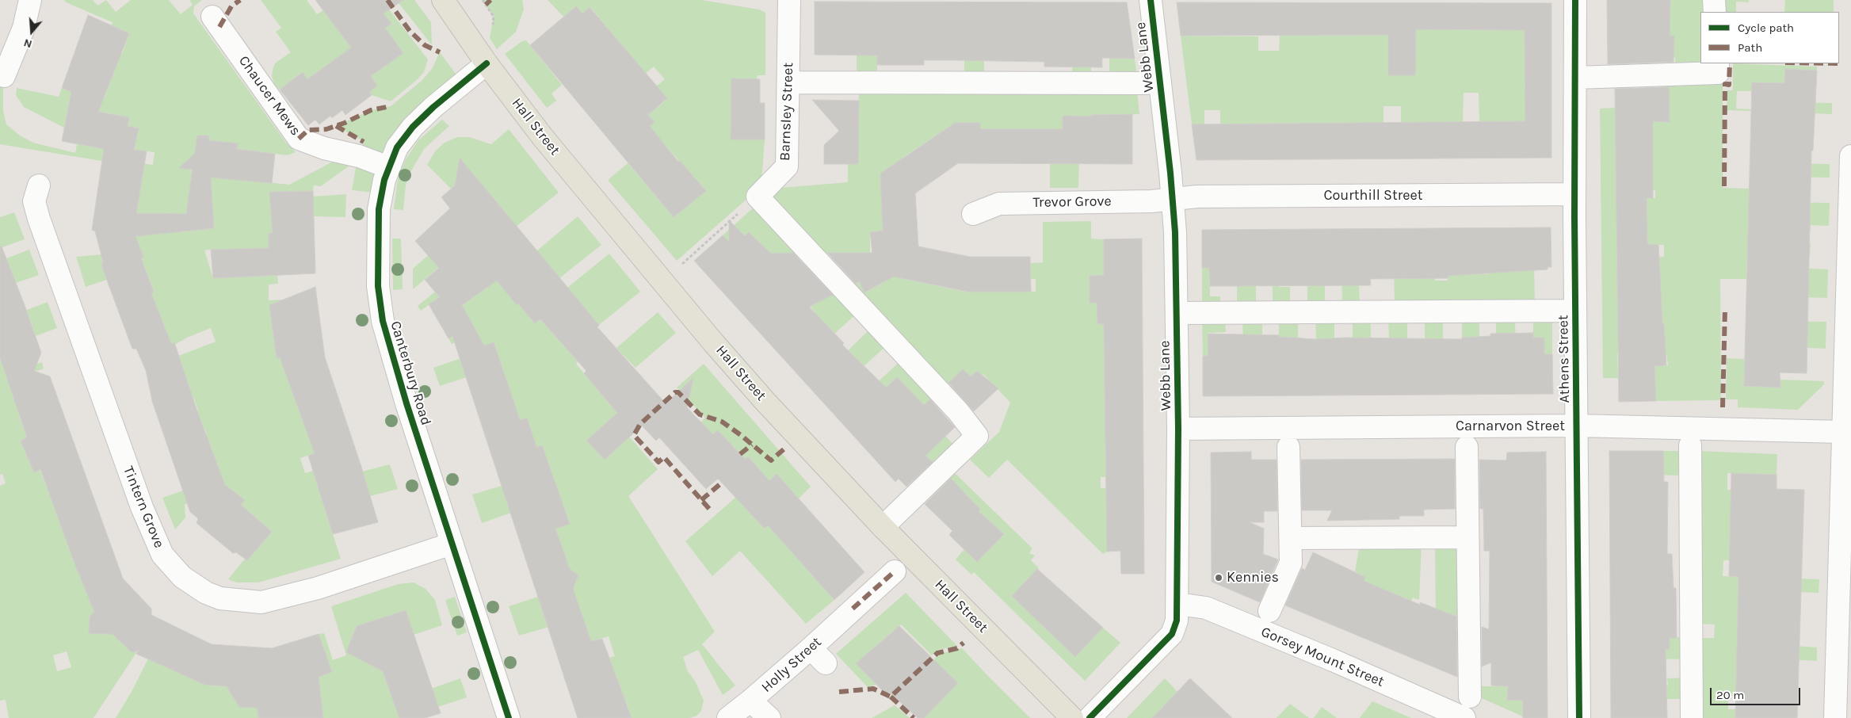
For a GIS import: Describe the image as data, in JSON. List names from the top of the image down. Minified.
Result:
{"streets":{"main road":["Hall Street"],"street":["Webb Lane","Chaucer Mews","Barnsley Street","Courthill Street","Trevor Grove","Athens Street","Canterbury Road","Carnarvon Street","Tintern Grove","Gorsey Mount Street","Holly Street"]},"crossings":[["Webb Lane","Courthill Street"],["Webb Lane","Trevor Grove"],["Webb Lane","Carnarvon Street"],["Webb Lane","Gorsey Mount Street"],["Chaucer Mews","Canterbury Road"],["Hall Street","Canterbury Road"],["Courthill Street","Trevor Grove"],["Courthill Street","Athens Street"],["Athens Street","Carnarvon Street"],["Canterbury Road","Tintern Grove"]],"places":["Kennies"],"legend":["Cycle path","Path"],"scale_bar":"20 m","north":"bottom"}
